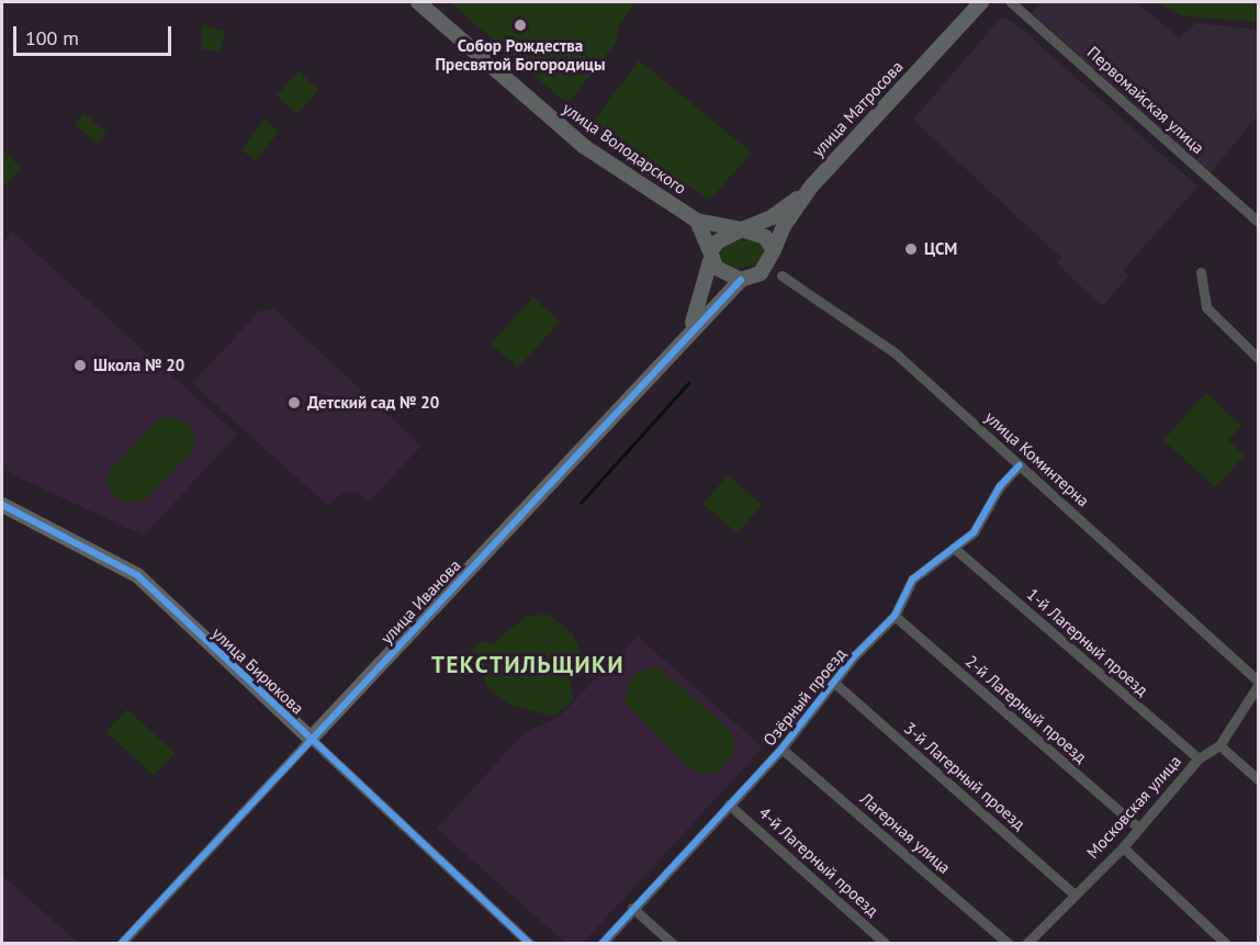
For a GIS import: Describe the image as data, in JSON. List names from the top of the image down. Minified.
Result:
{"streets":{"street":["Первомайская улица","улица Матросова","улица Володарского","улица Коминтерна","улица Иванова","1-й Лагерный проезд","улица Бирюкова","Озёрный проезд","2-й Лагерный проезд","3-й Лагерный проезд","Московская улица","Лагерная улица","4-й Лагерный проезд"]},"crossings":[["улица Матросова","улица Иванова"],["улица Коминтерна","Озёрный проезд"],["улица Иванова","улица Бирюкова"],["1-й Лагерный проезд","Озёрный проезд"],["1-й Лагерный проезд","Московская улица"],["Озёрный проезд","2-й Лагерный проезд"],["Озёрный проезд","3-й Лагерный проезд"],["Озёрный проезд","Лагерная улица"],["Озёрный проезд","4-й Лагерный проезд"],["2-й Лагерный проезд","Московская улица"],["3-й Лагерный проезд","Московская улица"]],"districts":["ТЕКСТИЛЬЩИКИ"],"places":["Собор Рождества Пресвятой Богородицы","ЦСМ","Школа № 20","Детский сад № 20"],"scale_bar":"100 m"}
